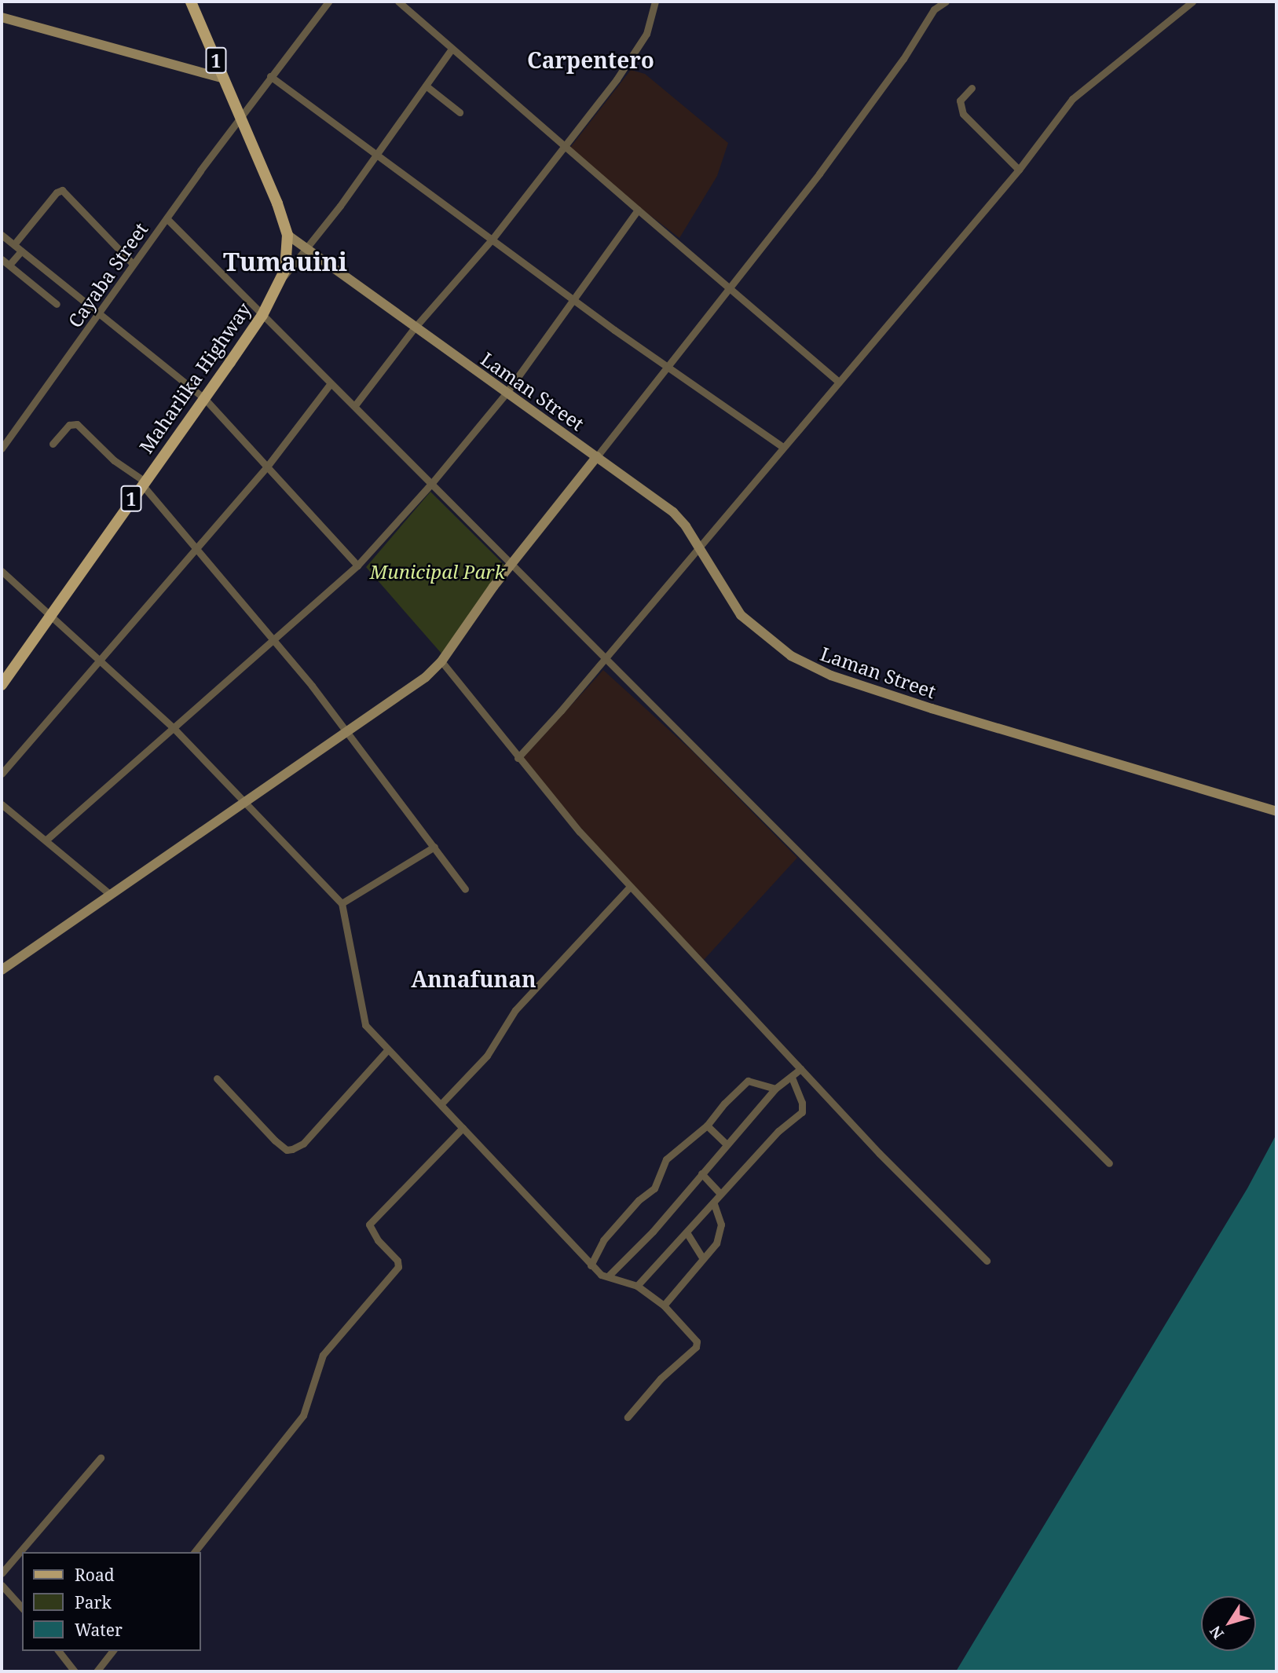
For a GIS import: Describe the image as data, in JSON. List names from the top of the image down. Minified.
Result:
{"streets":{"main road":["1","Maharlika Highway","Laman Street"],"street":["Cayaba Street"]},"crossings":[["Cayaba Street","Maharlika Highway"],["Maharlika Highway","Laman Street"]],"districts":["Carpentero","Tumauini","Annafunan"],"parks":["Municipal Park"],"legend":["Road","Park","Water"],"north":"bottom left"}
